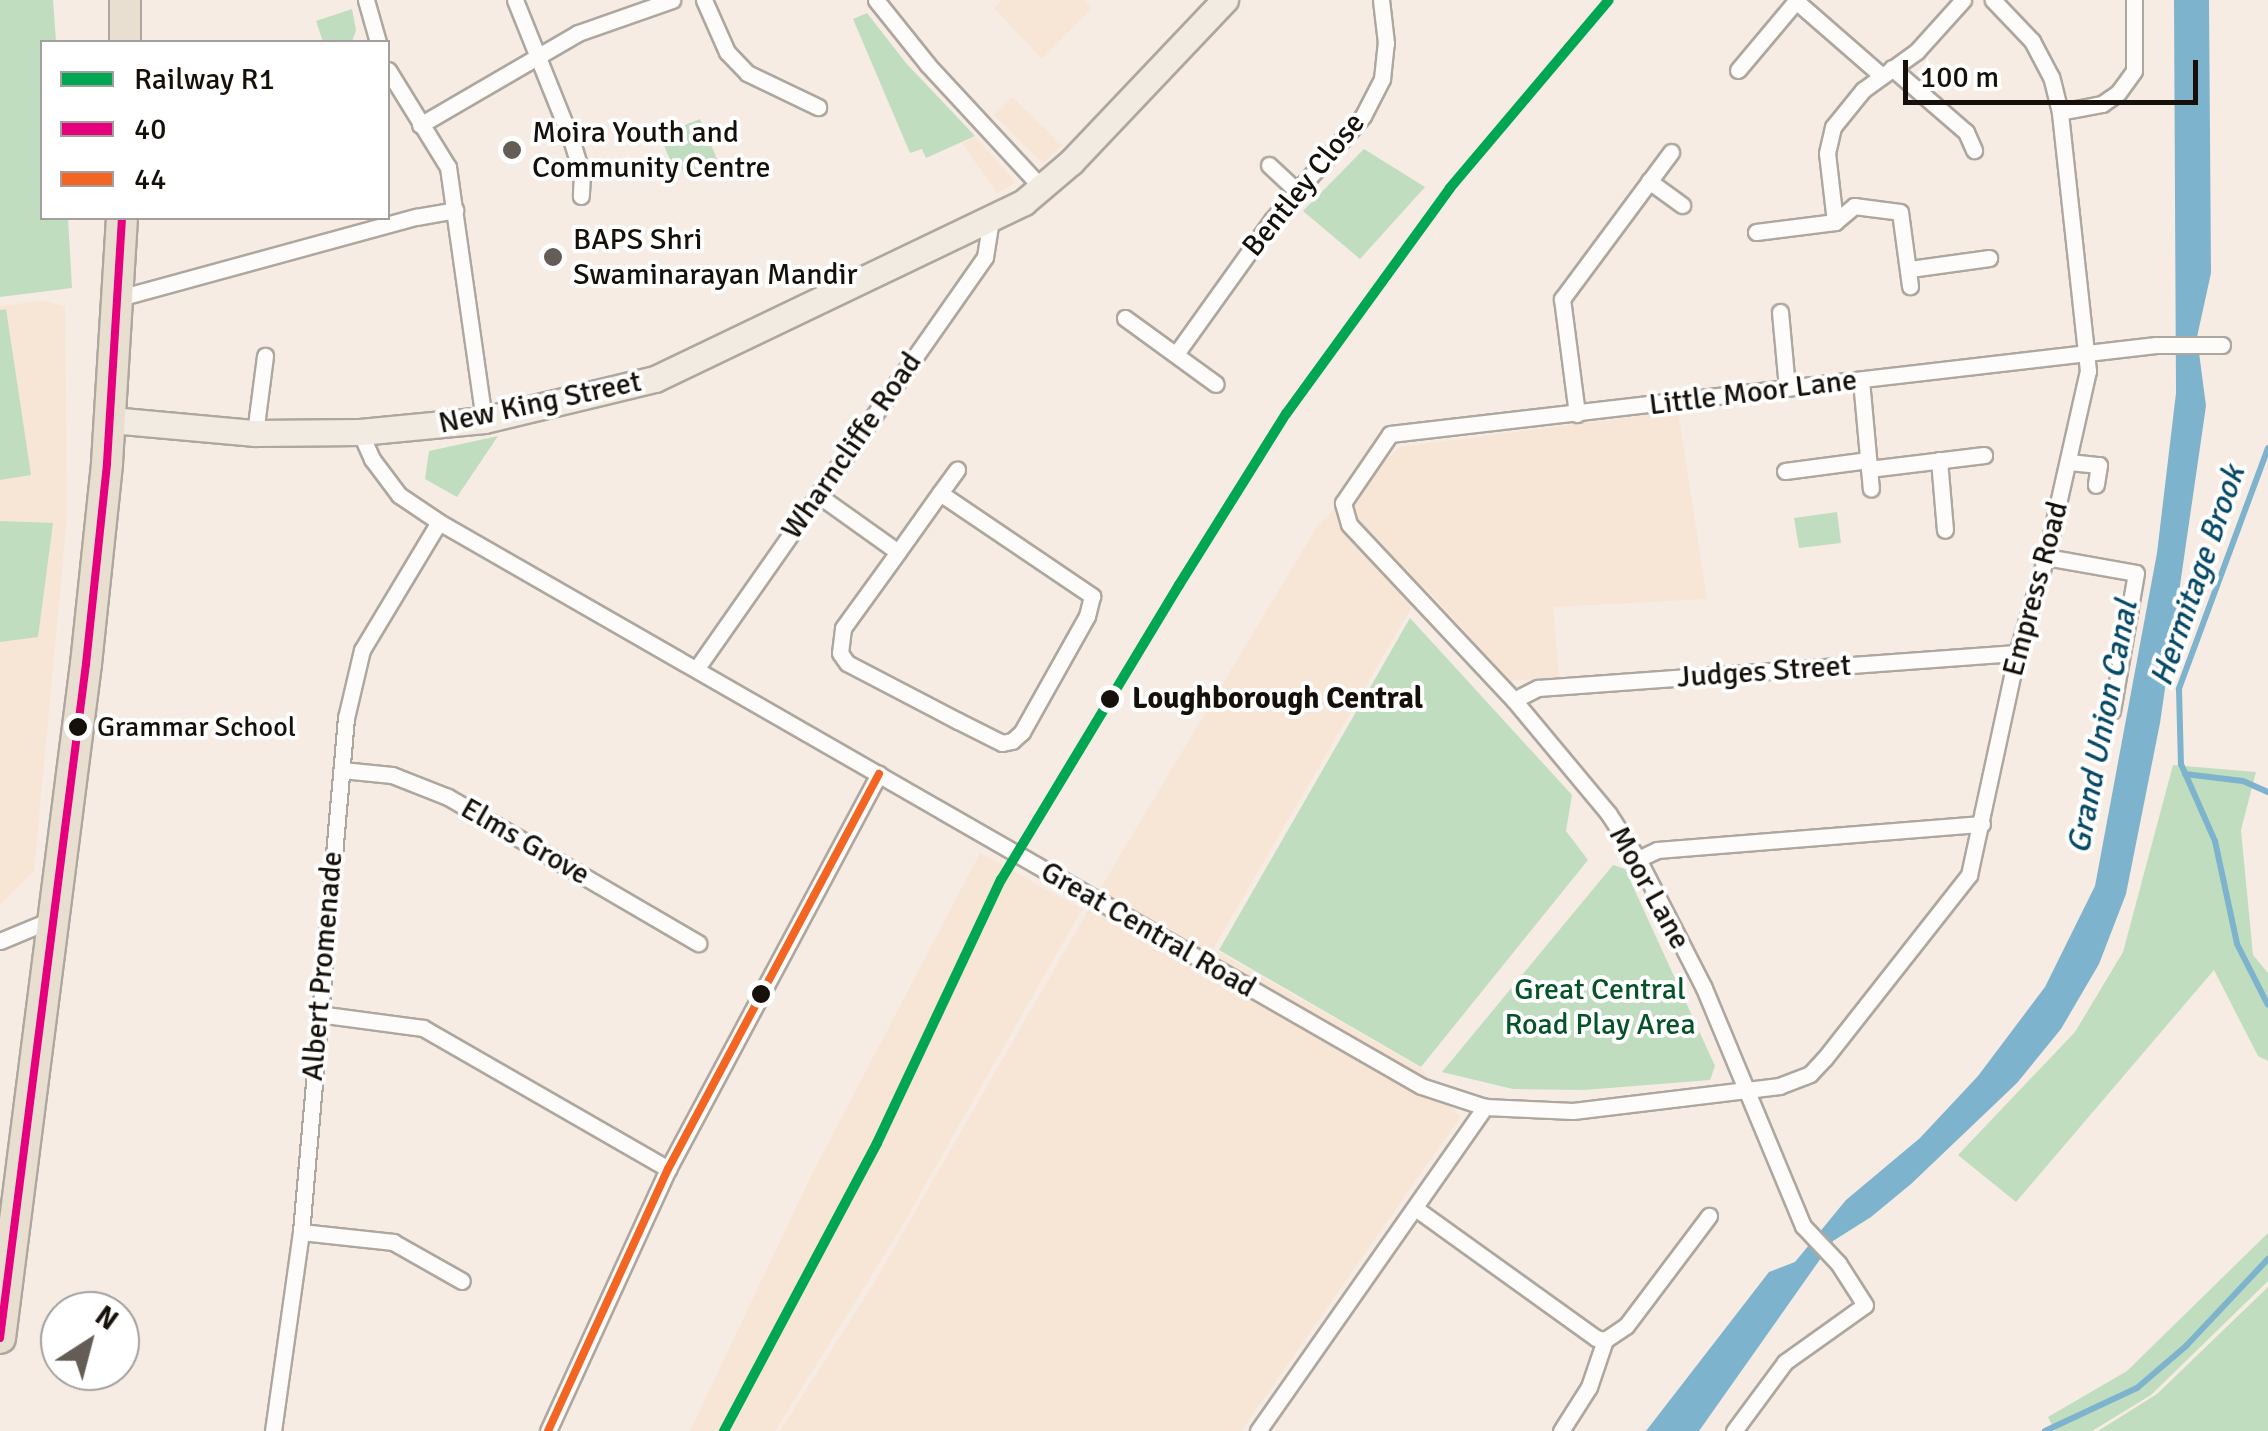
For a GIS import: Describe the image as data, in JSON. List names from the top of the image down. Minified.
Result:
{"streets":{"main road":["New King Street"],"street":["Bentley Close","Little Moor Lane","Wharncliffe Road","Empress Road","Judges Street","Elms Grove","Moor Lane","Great Central Road","Albert Promenade"]},"crossings":[["Little Moor Lane","Empress Road"],["Little Moor Lane","Moor Lane"],["New King Street","Wharncliffe Road"],["New King Street","Great Central Road"],["Wharncliffe Road","Great Central Road"],["Empress Road","Judges Street"],["Empress Road","Moor Lane"],["Empress Road","Great Central Road"],["Judges Street","Moor Lane"],["Elms Grove","Albert Promenade"],["Moor Lane","Great Central Road"],["Great Central Road","Albert Promenade"]],"water":["Hermitage Brook","Grand Union Canal"],"parks":["Great Central Road Play Area"],"places":["Moira Youth and Community Centre","BAPS Shri Swaminarayan Mandir","Loughborough Central","Grammar School"],"lines":["rail line R1","transit line 40","transit line 44"],"legend":["Railway R1","40","44"],"scale_bar":"100 m","north":"top right"}
